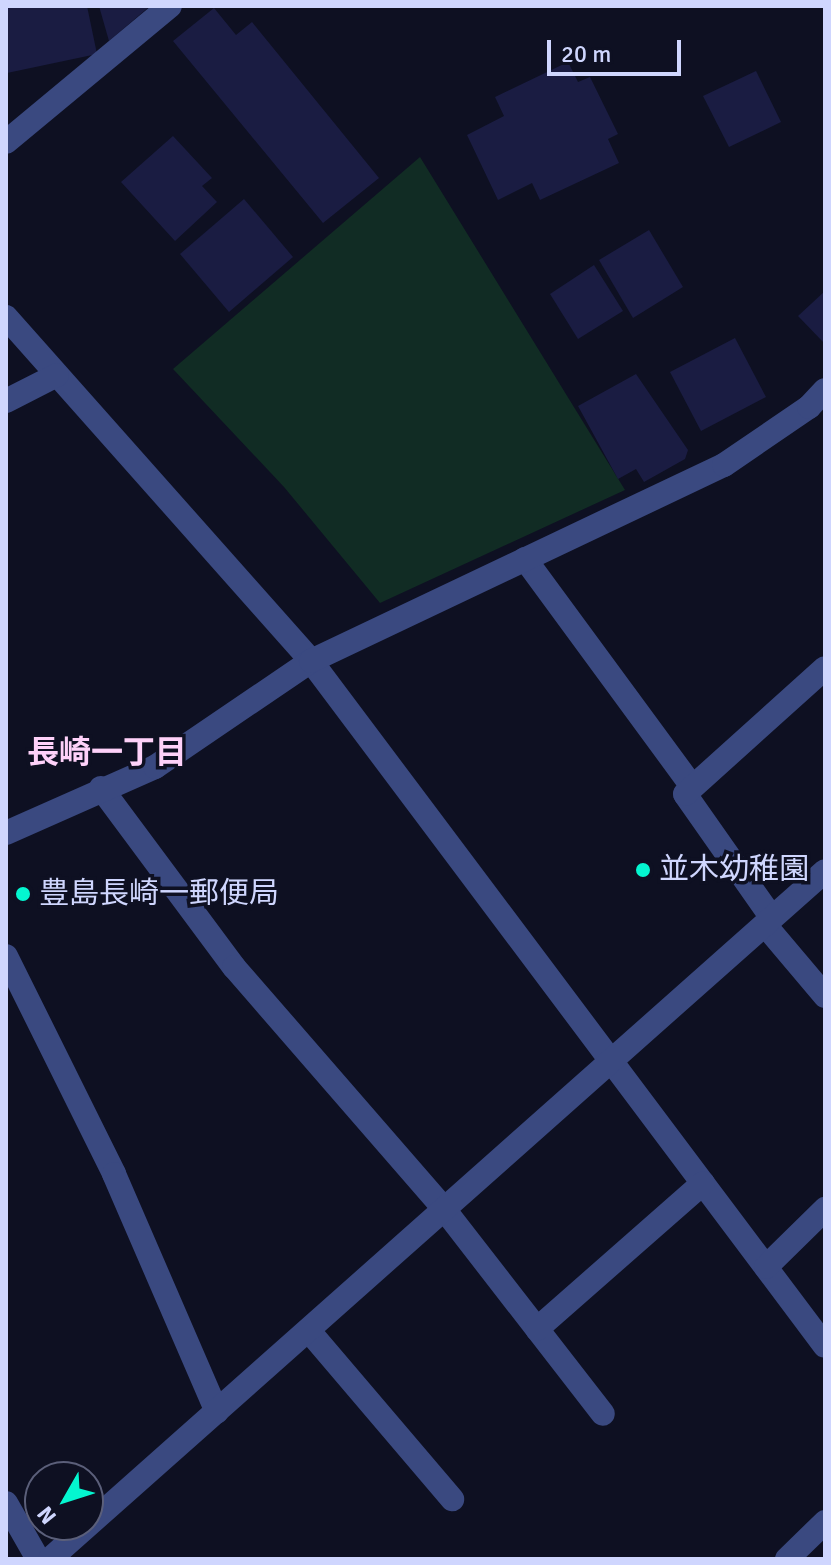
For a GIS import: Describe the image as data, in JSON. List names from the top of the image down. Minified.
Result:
{"districts":["長崎一丁目"],"places":["並木幼稚園","豊島長崎一郵便局"],"scale_bar":"20 m","north":"bottom left"}
